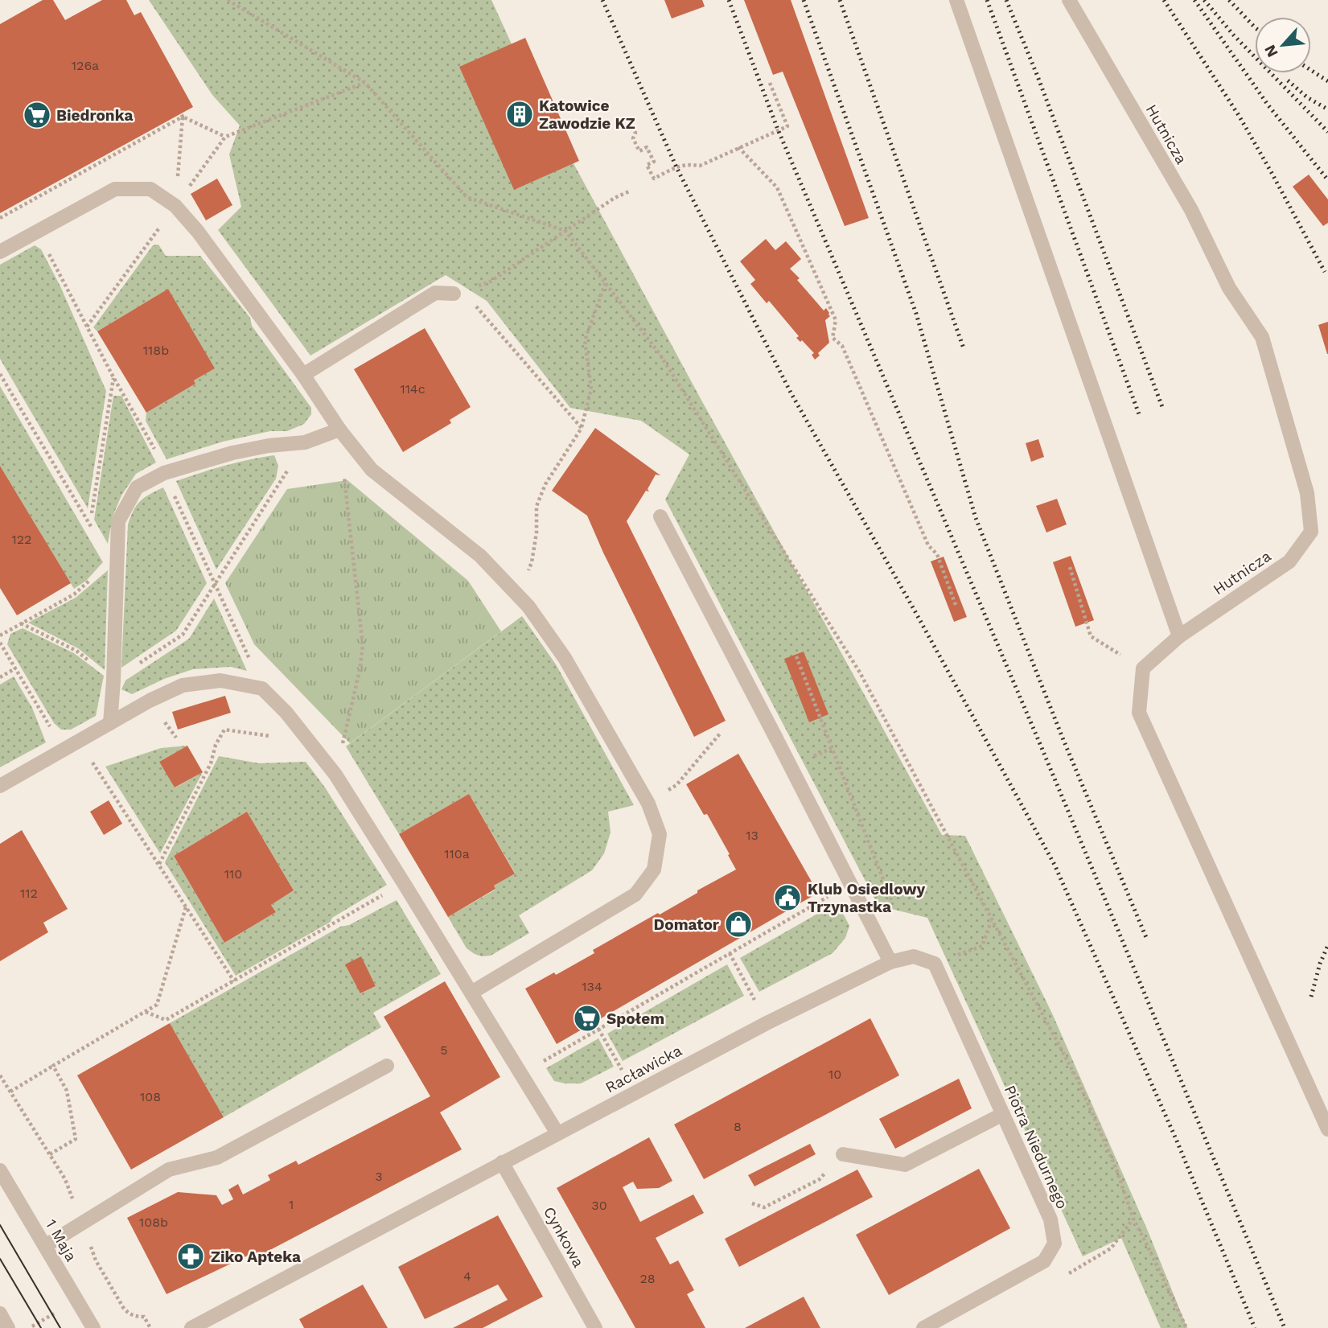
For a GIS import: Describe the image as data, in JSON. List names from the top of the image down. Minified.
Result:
{"streets":{"street":["Hutnicza","Racławicka","Piotra Niedurnego","Cynkowa","1 Maja"]},"crossings":[["Racławicka","Cynkowa"]],"places":{"building":["Katowice Zawodzie KZ"],"supermarket":["Biedronka","Społem"],"public building":["Klub Osiedlowy Trzynastka"],"shop":["Domator"],"pharmacy":["Ziko Apteka"]},"house_numbers":["126a","118b","114c","122","13","110a","110","112","134","5","10","108","8","3","1","30","108b","4","28"],"north":"bottom left"}
